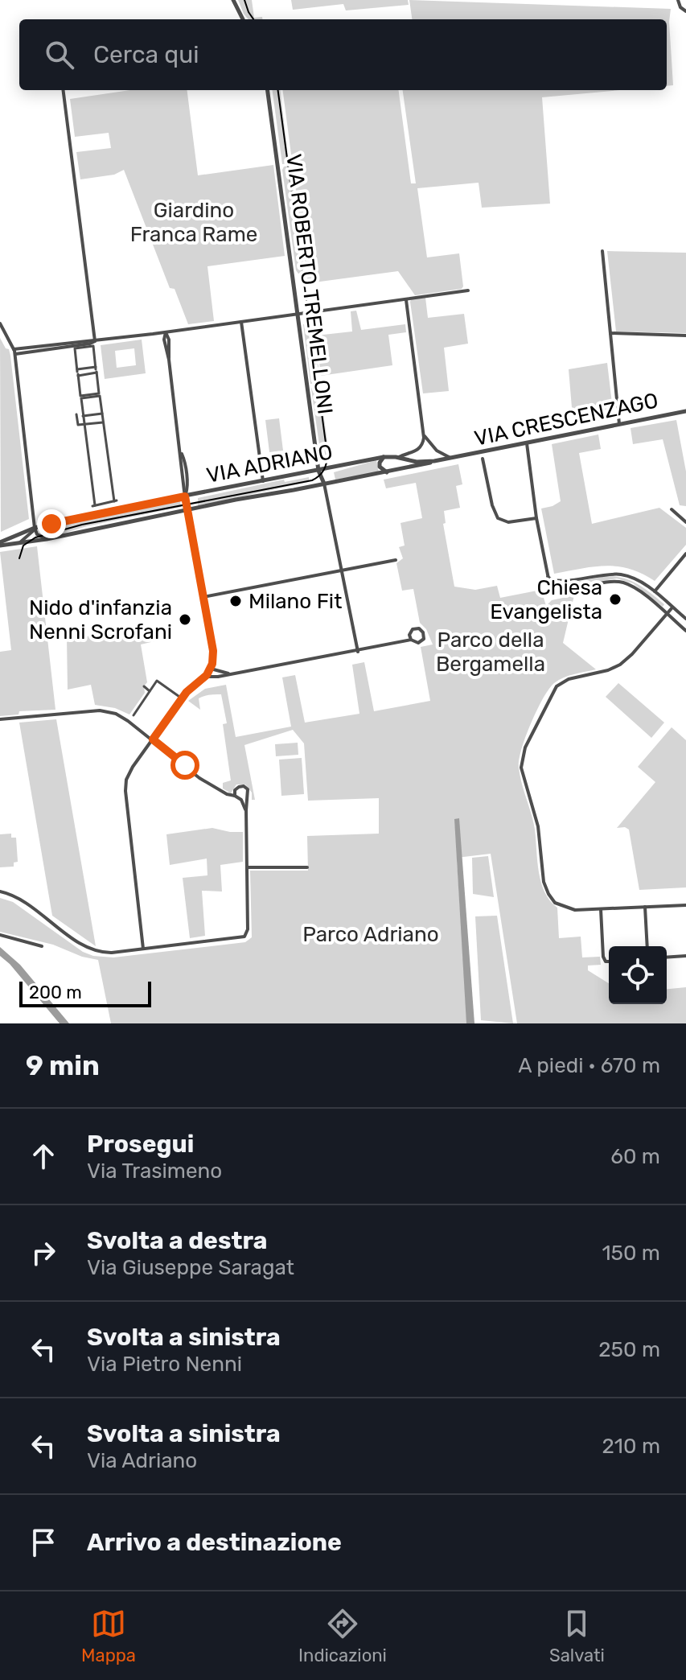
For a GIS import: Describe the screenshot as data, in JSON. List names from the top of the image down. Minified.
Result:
{"streets":{"street":["VIA ROBERTO TREMELLONI","VIA CRESCENZAGO","VIA ADRIANO"]},"crossings":[["VIA ROBERTO TREMELLONI","VIA ADRIANO"],["VIA CRESCENZAGO","VIA ADRIANO"]],"parks":["Giardino Franca Rame","Parco della Bergamella","Parco Adriano"],"places":["Chiesa Evangelista","Milano Fit","Nido d'infanzia Nenni Scrofani"],"scale_bar":"200 m","page":{"search":"Cerca qui","scale":"200 m","heading":["9 min","A piedi · 670 m"],"list":[["Prosegui","Via Trasimeno","60 m"],["Svolta a destra","Via Giuseppe Saragat","150 m"],["Svolta a sinistra","Via Pietro Nenni","250 m"],["Svolta a sinistra","Via Adriano","210 m"],"Arrivo a destinazione"],"nav":["Mappa","Indicazioni","Salvati"]}}
